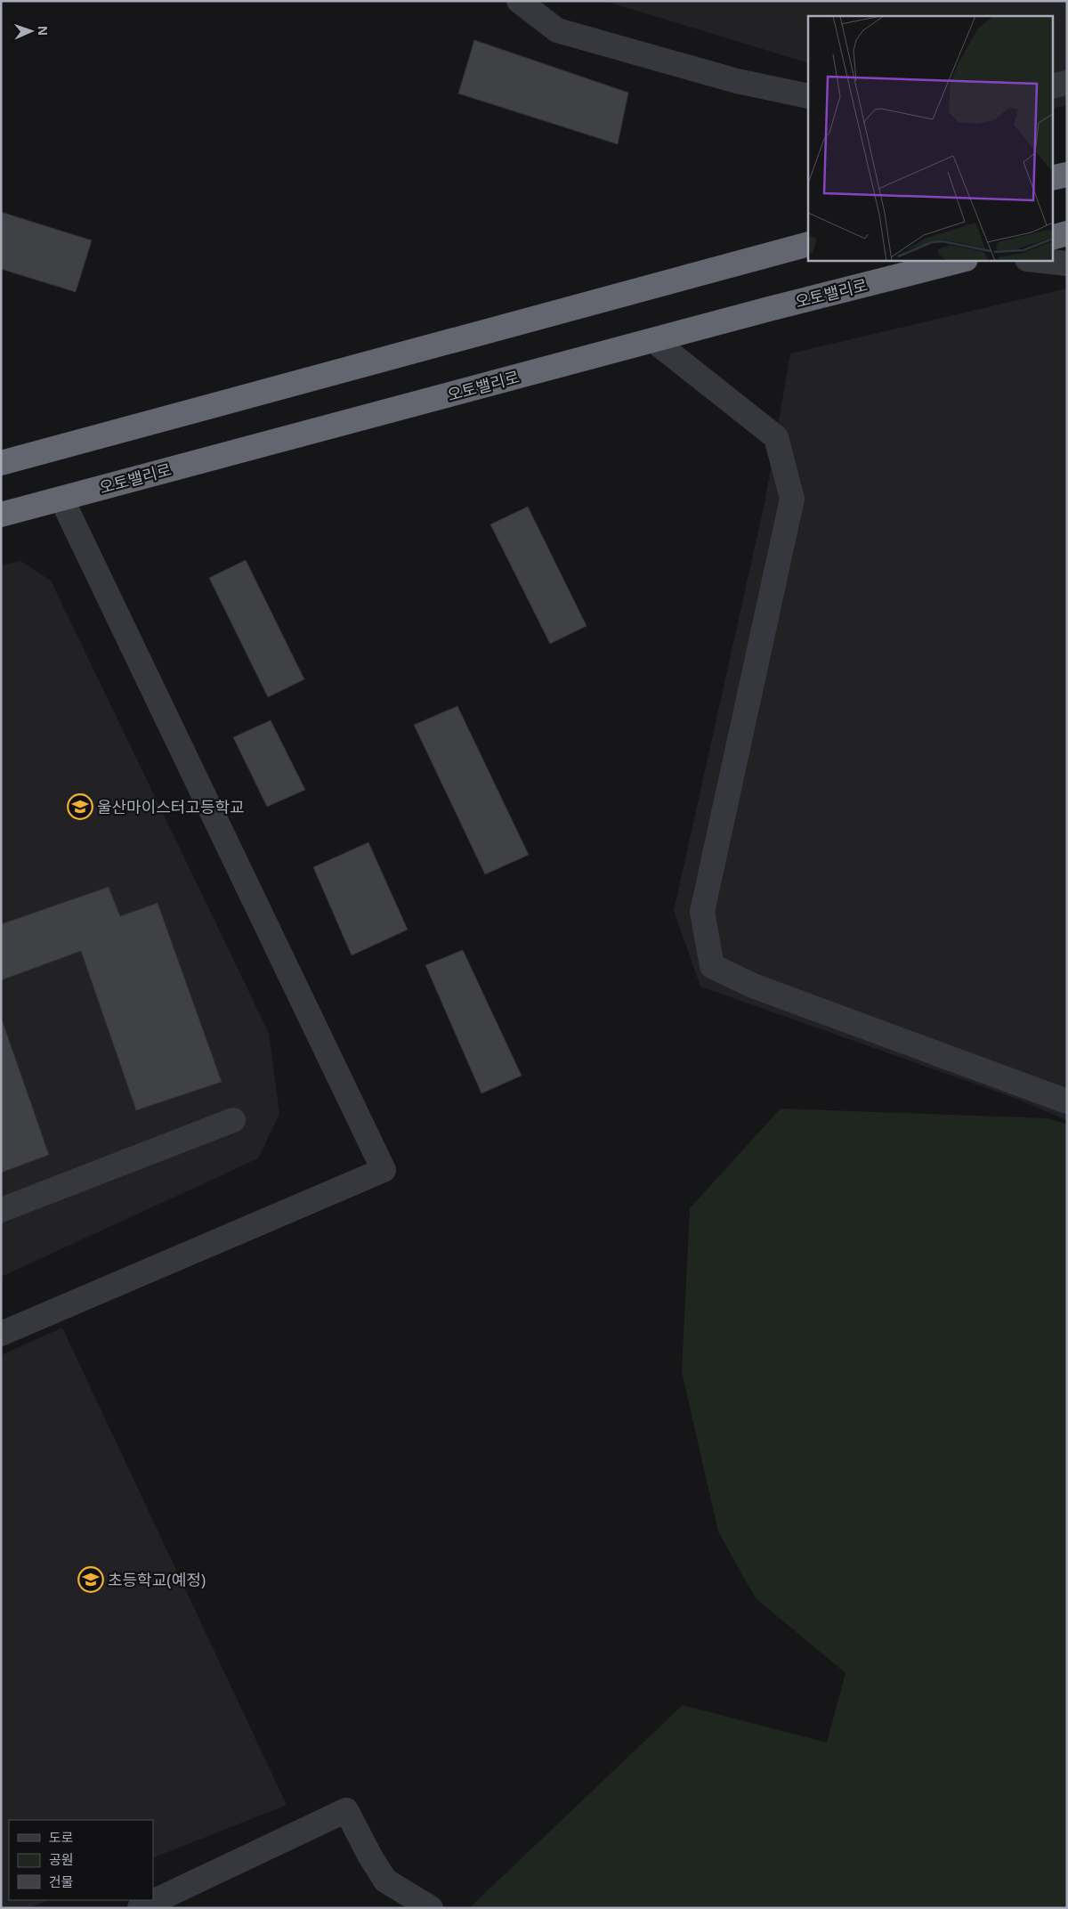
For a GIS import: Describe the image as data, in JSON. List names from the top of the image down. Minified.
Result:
{"streets":{"highway":["오토밸리로"]},"places":{"school or university":["울산마이스터고등학교","초등학교(예정)"]},"legend":["도로","공원","건물"],"north":"right"}
